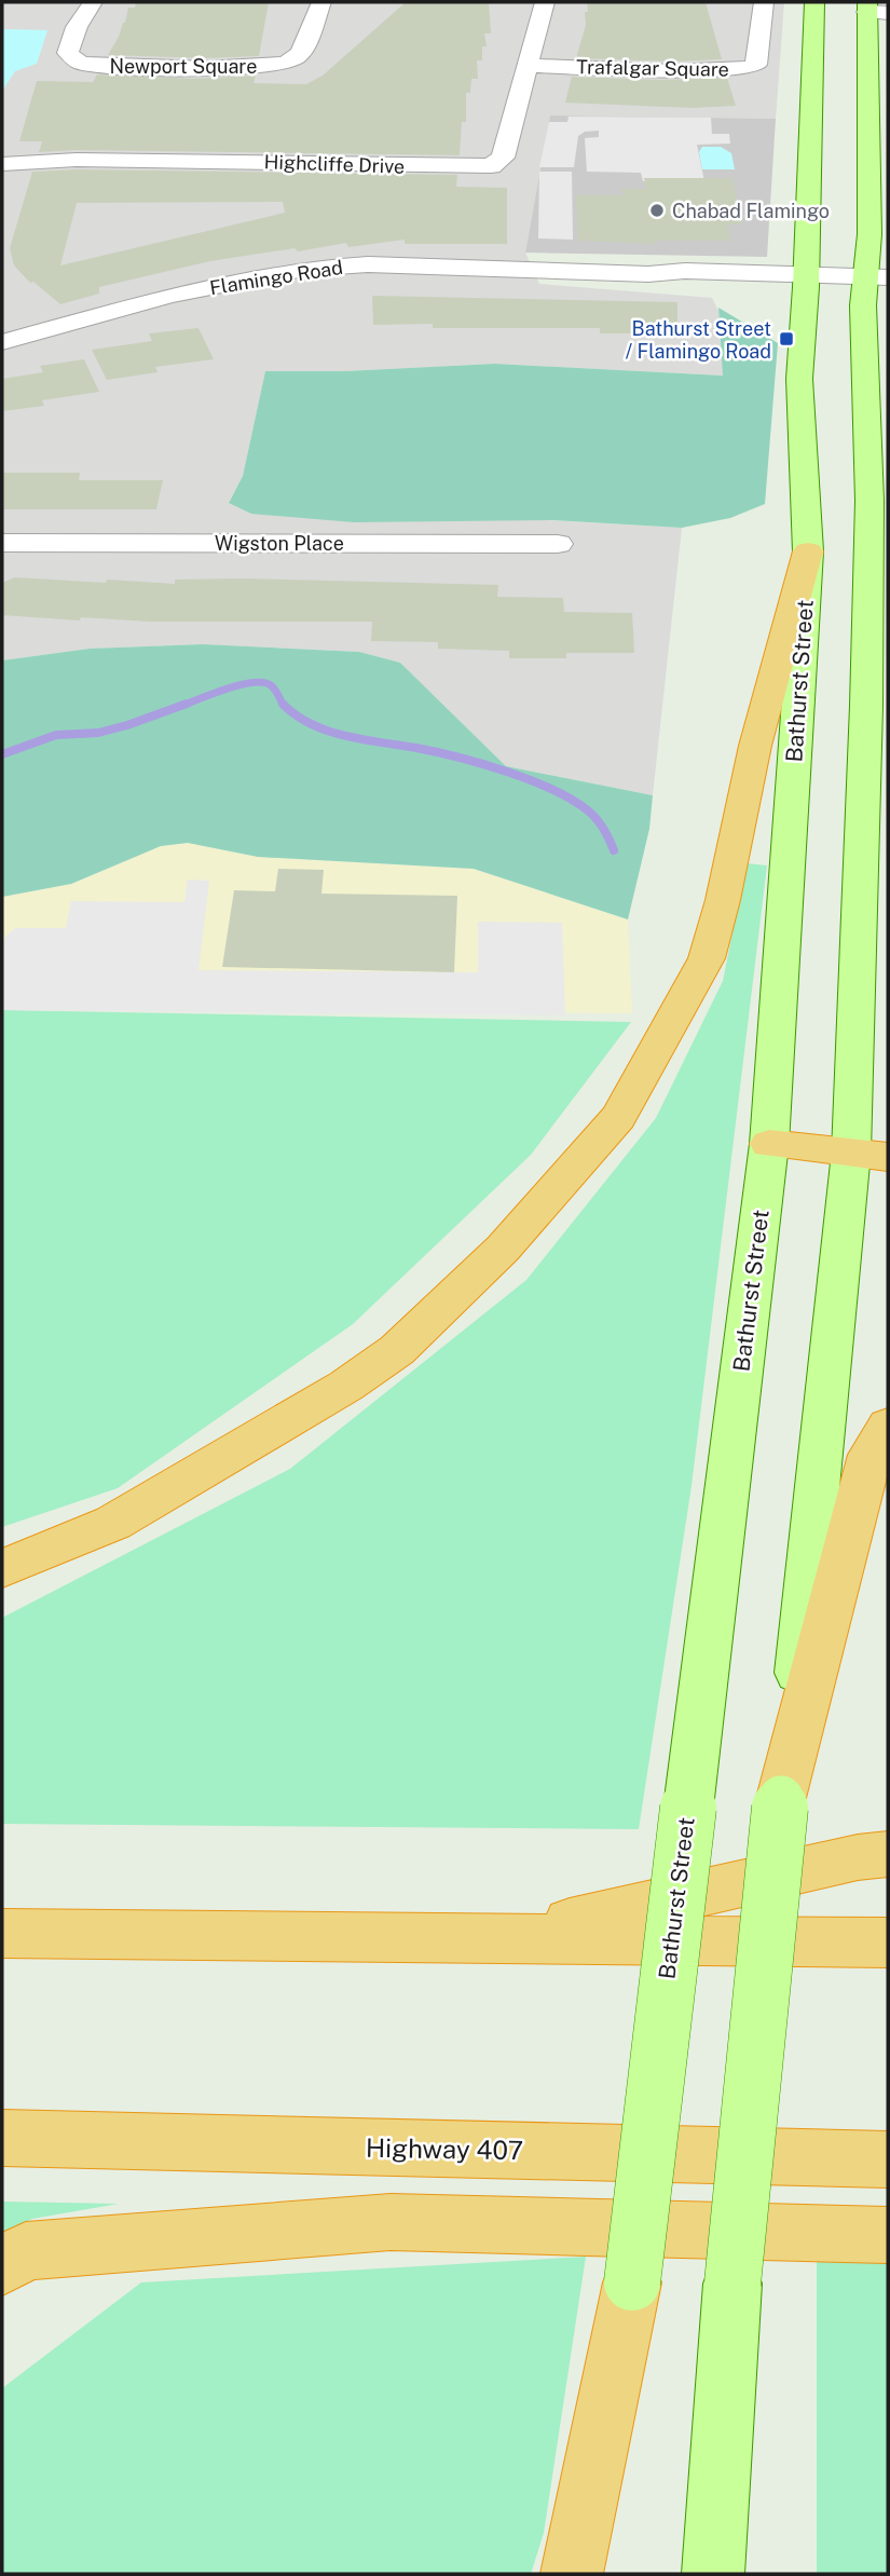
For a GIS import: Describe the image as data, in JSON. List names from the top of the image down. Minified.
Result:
{"streets":{"highway":["Highway 407"],"main road":["Bathurst Street"],"street":["Newport Square","Trafalgar Square","Highcliffe Drive","Flamingo Road","Wigston Place"]},"crossings":[["Trafalgar Square","Highcliffe Drive"],["Flamingo Road","Bathurst Street"]],"places":{"other":["Chabad Flamingo"],"transit":["Bathurst Street / Flamingo Road"]}}
